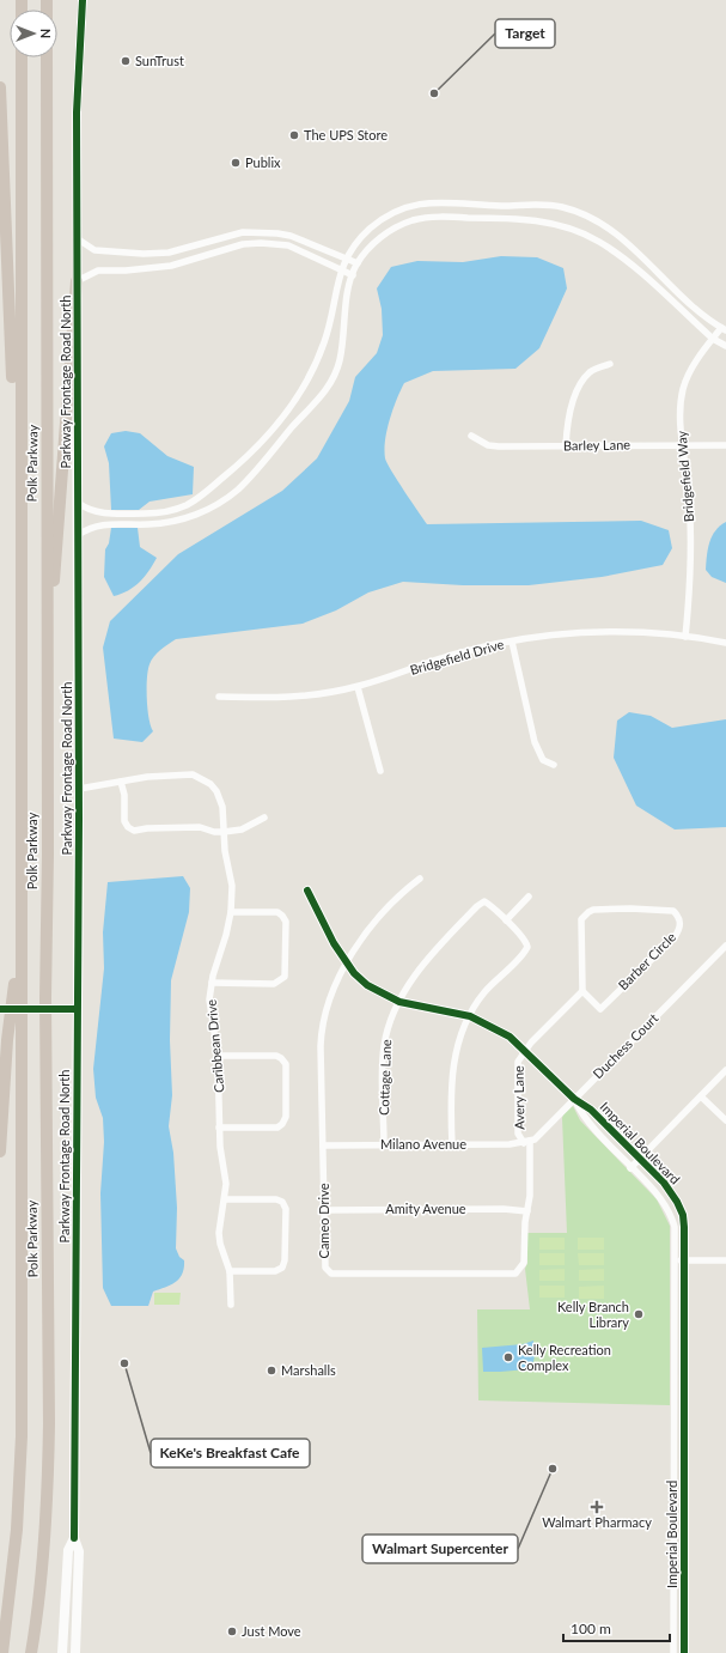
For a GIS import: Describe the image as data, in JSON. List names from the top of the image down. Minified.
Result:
{"streets":{"highway":["Polk Parkway"],"main road":["Parkway Frontage Road North"],"street":["Barley Lane","Bridgefield Way","Bridgefield Drive","Barber Circle","Caribbean Drive","Duchess Court","Cottage Lane","Avery Lane","Imperial Boulevard","Milano Avenue","Amity Avenue","Cameo Drive"]},"crossings":[["Parkway Frontage Road North","Caribbean Drive"],["Barley Lane","Bridgefield Way"],["Bridgefield Way","Bridgefield Drive"],["Barber Circle","Avery Lane"],["Duchess Court","Avery Lane"],["Duchess Court","Imperial Boulevard"],["Duchess Court","Milano Avenue"],["Duchess Court","Cameo Drive"],["Cottage Lane","Imperial Boulevard"],["Cottage Lane","Milano Avenue"],["Avery Lane","Imperial Boulevard"],["Avery Lane","Milano Avenue"],["Avery Lane","Cameo Drive"],["Imperial Boulevard","Cameo Drive"],["Milano Avenue","Cameo Drive"],["Amity Avenue","Cameo Drive"]],"places":{"other":["SunTrust","Target","The UPS Store","Publix","Kelly Branch Library","Kelly Recreation Complex","KeKe's Breakfast Cafe","Marshalls","Walmart Supercenter","Just Move"],"health":["Walmart Pharmacy"]},"scale_bar":"100 m","north":"right"}
